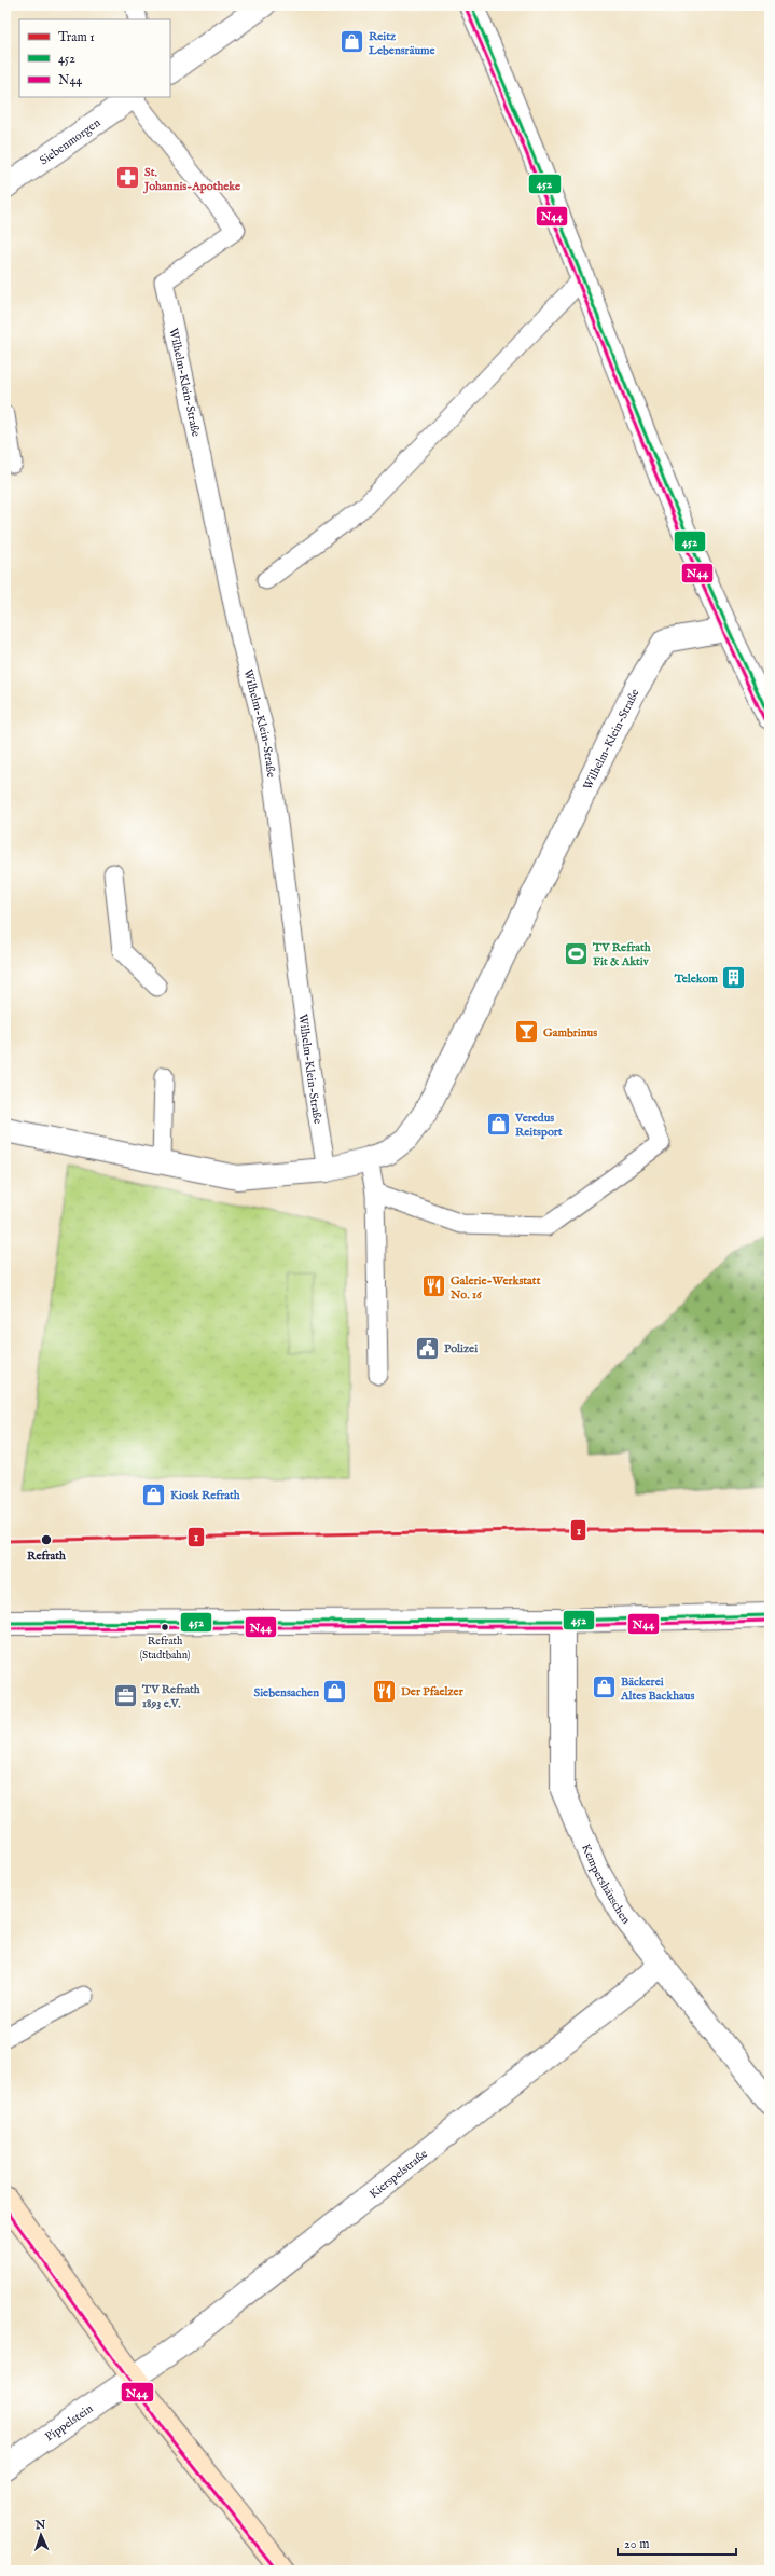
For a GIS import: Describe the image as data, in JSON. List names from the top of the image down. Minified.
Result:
{"streets":{"street":["Siebenmorgen","Wilhelm-Klein-Straße","Kempershäuschen","Kierspelstraße","Pippelstein"]},"crossings":[["Kempershäuschen","Kierspelstraße"],["Kierspelstraße","Pippelstein"]],"places":{"shop":["Reitz Lebensräume","Veredus Reitsport","Kiosk Refrath","Bäckerei Altes Backhaus","Siebensachen"],"pharmacy":["St. Johannis-Apotheke"],"sports":["TV Refrath Fit & Aktiv"],"building":["Telekom"],"bar":["Gambrinus"],"restaurant":["Galerie-Werkstatt No. 16","Der Pfaelzer"],"public building":["Polizei"],"other":["Refrath","Refrath (Stadtbahn)"],"office":["TV Refrath 1893 e.V."]},"lines":["transit line 452","transit line N44","tram line 1"],"legend":["Tram 1","452","N44"],"scale_bar":"20 m","north":"top"}
